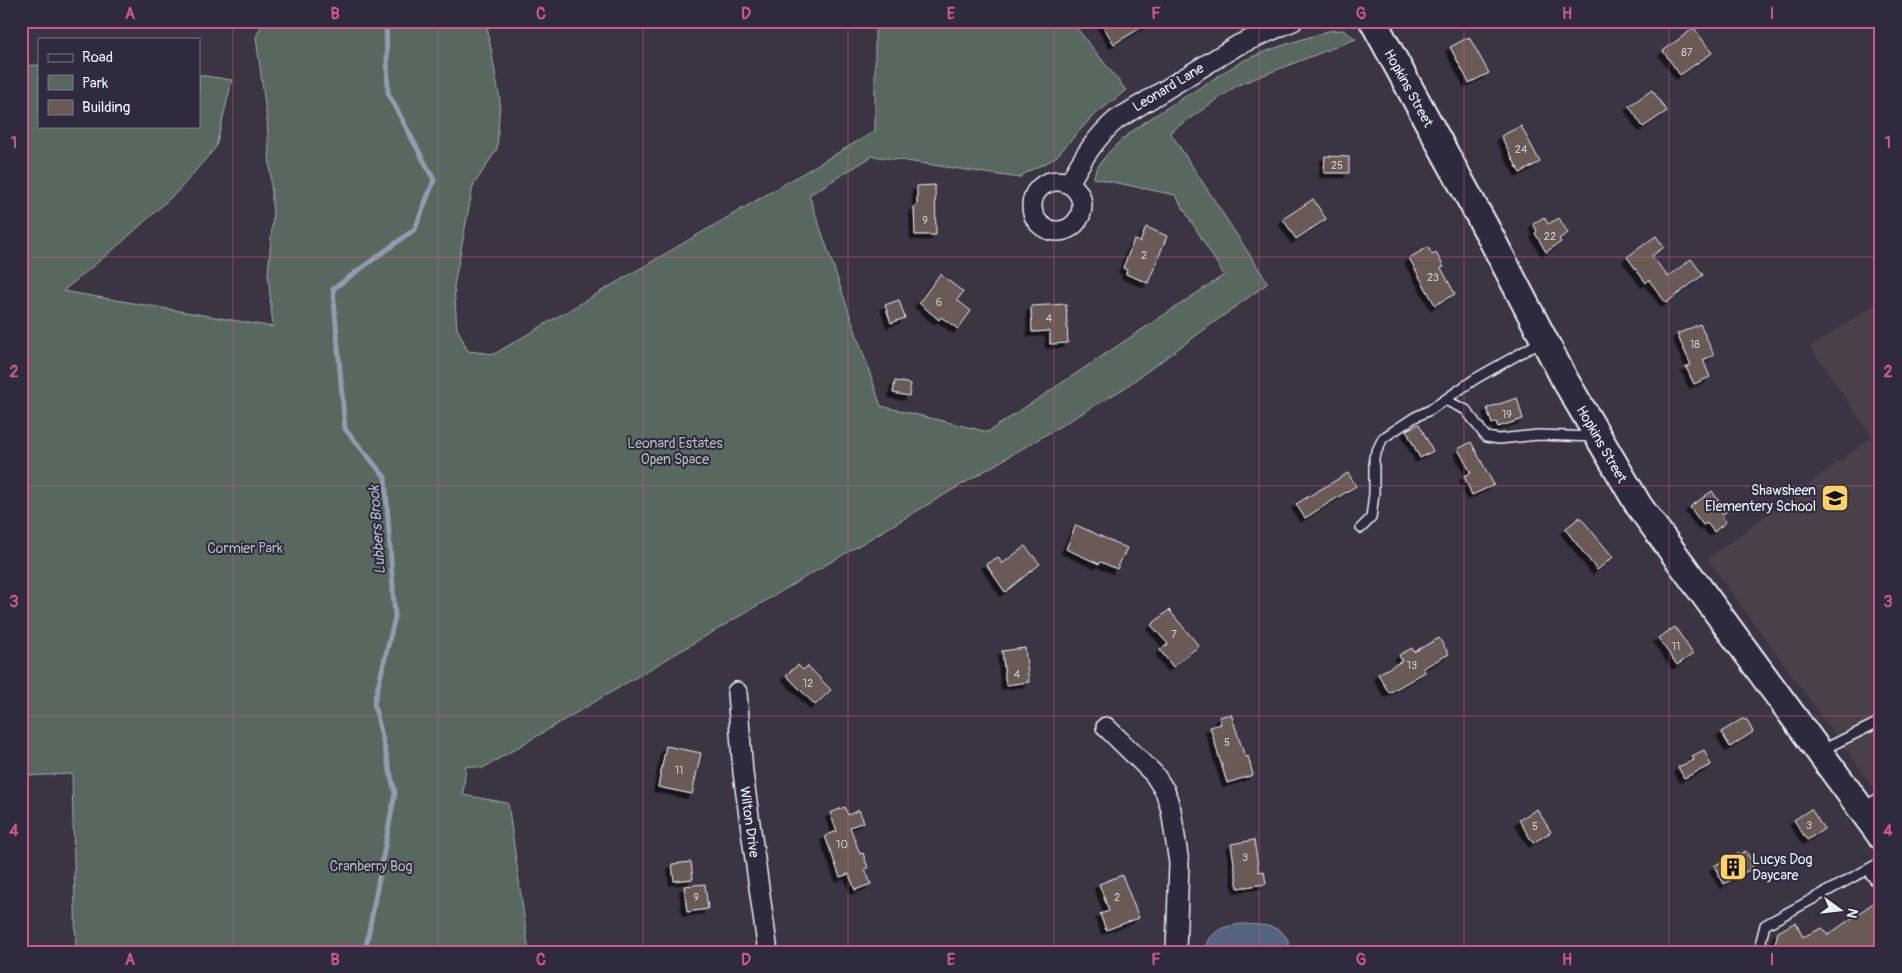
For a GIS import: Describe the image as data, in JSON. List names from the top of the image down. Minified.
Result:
{"streets":{"street":["Leonard Lane","Hopkins Street","Wilton Drive"]},"water":["Lubbers Brook"],"parks":["Leonard Estates Open Space","Cormier Park","Cranberry Bog"],"places":{"school or university":["Shawsheen Elementery School"],"building":["Lucys Dog Daycare"]},"house_numbers":["87","24","25","9","22","2","23","6","4","18","19","7","11","13","4","12","5","11","3","5","10","3","9","2"],"legend":["Road","Park","Building"],"north":"right","grid":{"columns":["A","B","C","D","E","F","G","H","I"],"rows":["1","2","3","4"]}}
